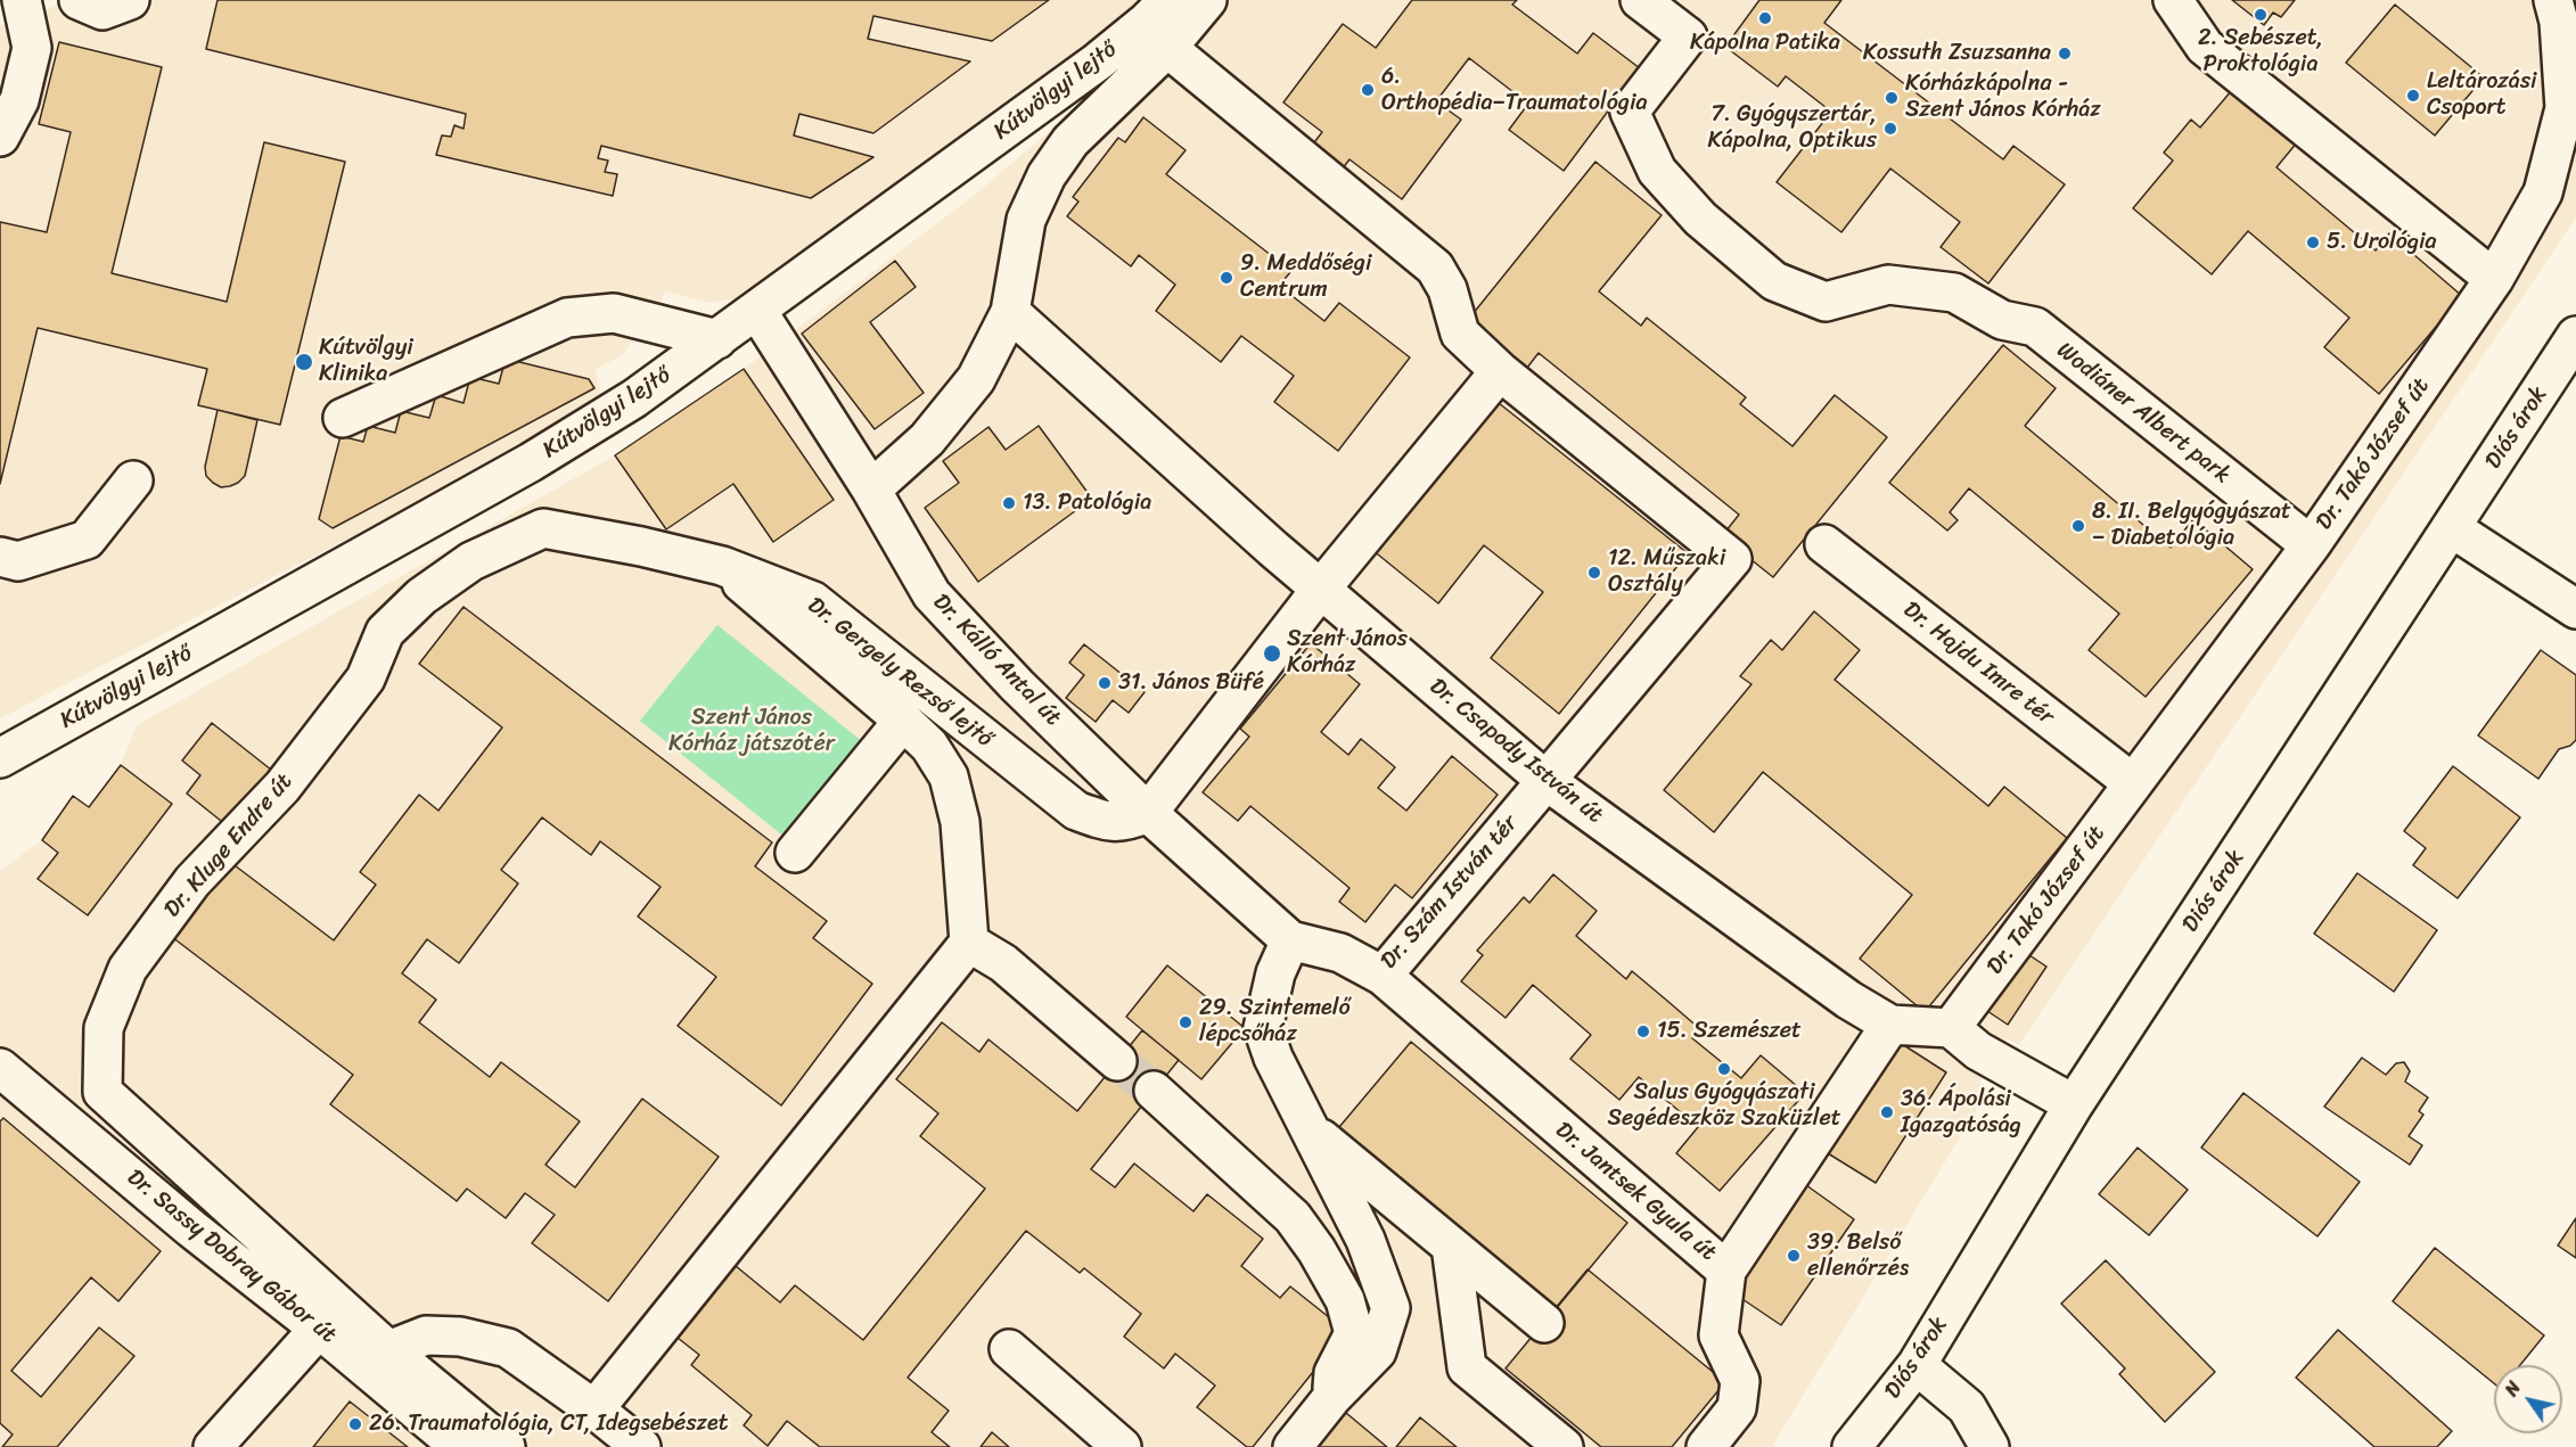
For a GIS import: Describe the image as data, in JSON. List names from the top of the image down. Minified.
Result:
{"streets":{"street":["Kútvölgyi lejtő","Wodiáner Albert park","Diós árok","Dr. Takó József út","Dr. Kálló Antal út","Dr. Hajdu Imre tér","Dr. Gergely Rezső lejtő","Dr. Csapody István út","Dr. Kluge Endre út","Dr. Szám István tér","Dr. Jantsek Gyula út","Dr. Sassy Dobray Gábor út"]},"crossings":[["Kútvölgyi lejtő","Dr. Kálló Antal út"],["Wodiáner Albert park","Dr. Takó József út"],["Dr. Takó József út","Dr. Hajdu Imre tér"],["Dr. Takó József út","Dr. Csapody István út"],["Dr. Kálló Antal út","Dr. Gergely Rezső lejtő"],["Dr. Kálló Antal út","Dr. Szám István tér"],["Dr. Gergely Rezső lejtő","Dr. Kluge Endre út"],["Dr. Gergely Rezső lejtő","Dr. Szám István tér"],["Dr. Csapody István út","Dr. Szám István tér"],["Dr. Csapody István út","Dr. Jantsek Gyula út"],["Dr. Szám István tér","Dr. Jantsek Gyula út"]],"parks":["Szent János Kórház játszótér"],"places":["2. Sebészet, Proktológia","Kápolna Patika","Kossuth Zsuzsanna","6. Orthopédia–Traumatológia","Leltározási Csoport","Kórházkápolna - Szent János Kórház","7. Gyógyszertár, Kápolna, Optikus","5. Urológia","9. Meddőségi Centrum","Kútvölgyi Klinika","13. Patológia","8. II. Belgyógyászat – Diabetológia","12. Műszaki Osztály","Szent János Kórház","31. János Büfé","29. Szintemelő lépcsőház","15. Szemészet","Salus Gyógyászati Segédeszköz Szaküzlet","36. Ápolási Igazgatóság","39. Belső ellenőrzés","26. Traumatológia, CT, Idegsebészet"],"north":"top left"}
